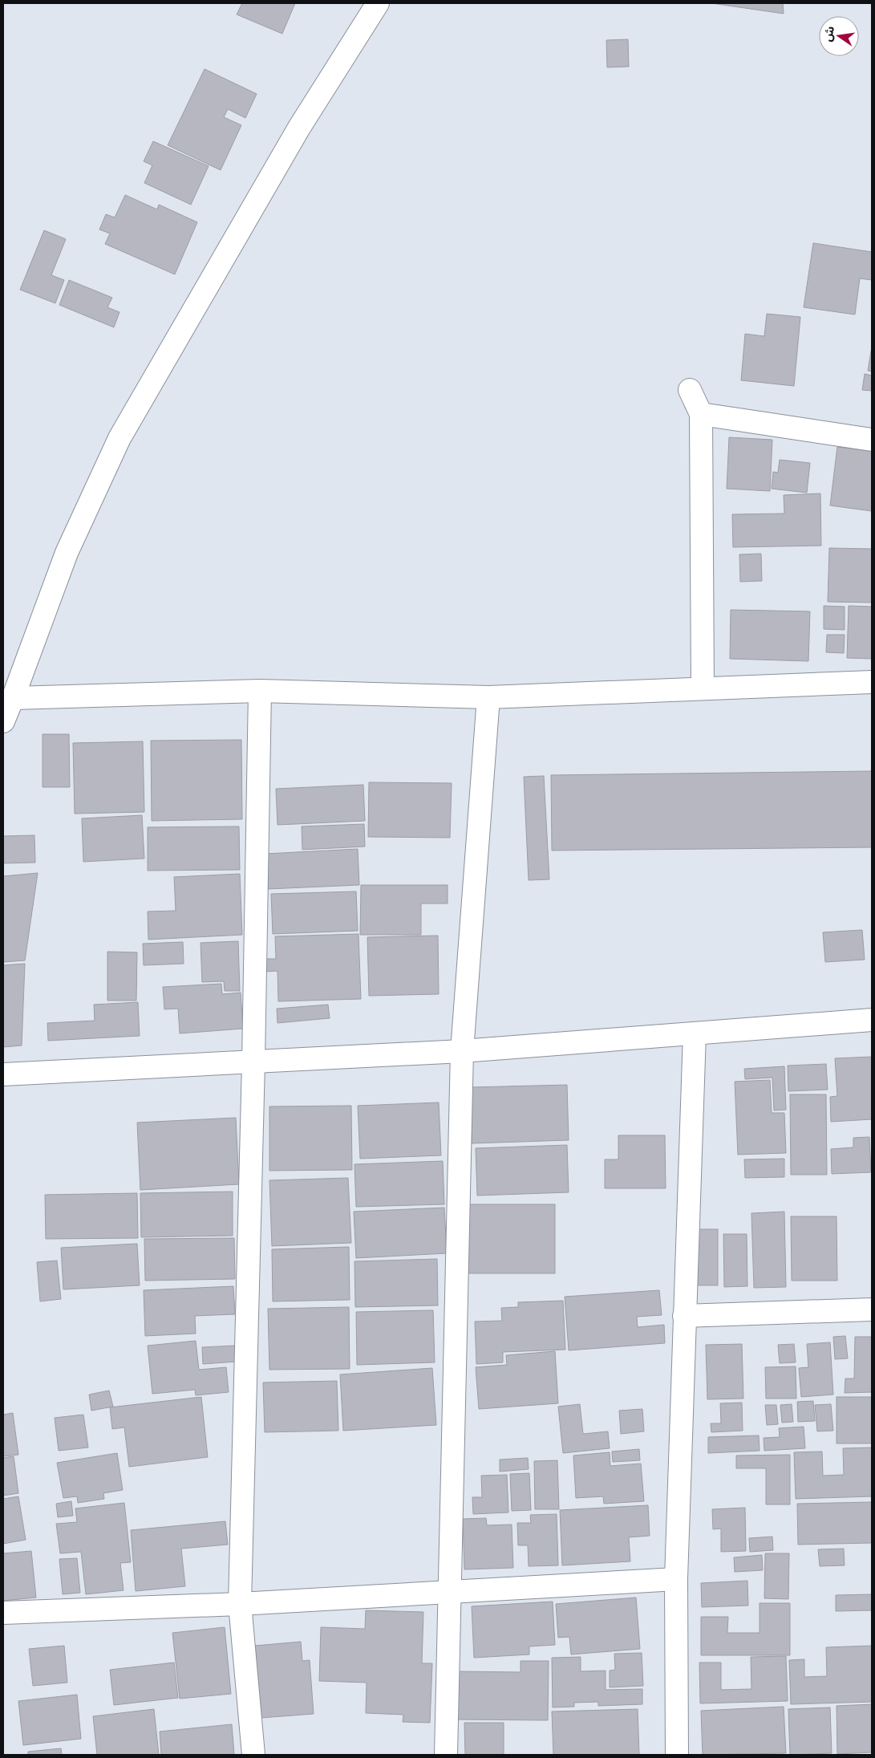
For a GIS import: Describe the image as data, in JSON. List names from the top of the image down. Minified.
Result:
{"north":"left"}
